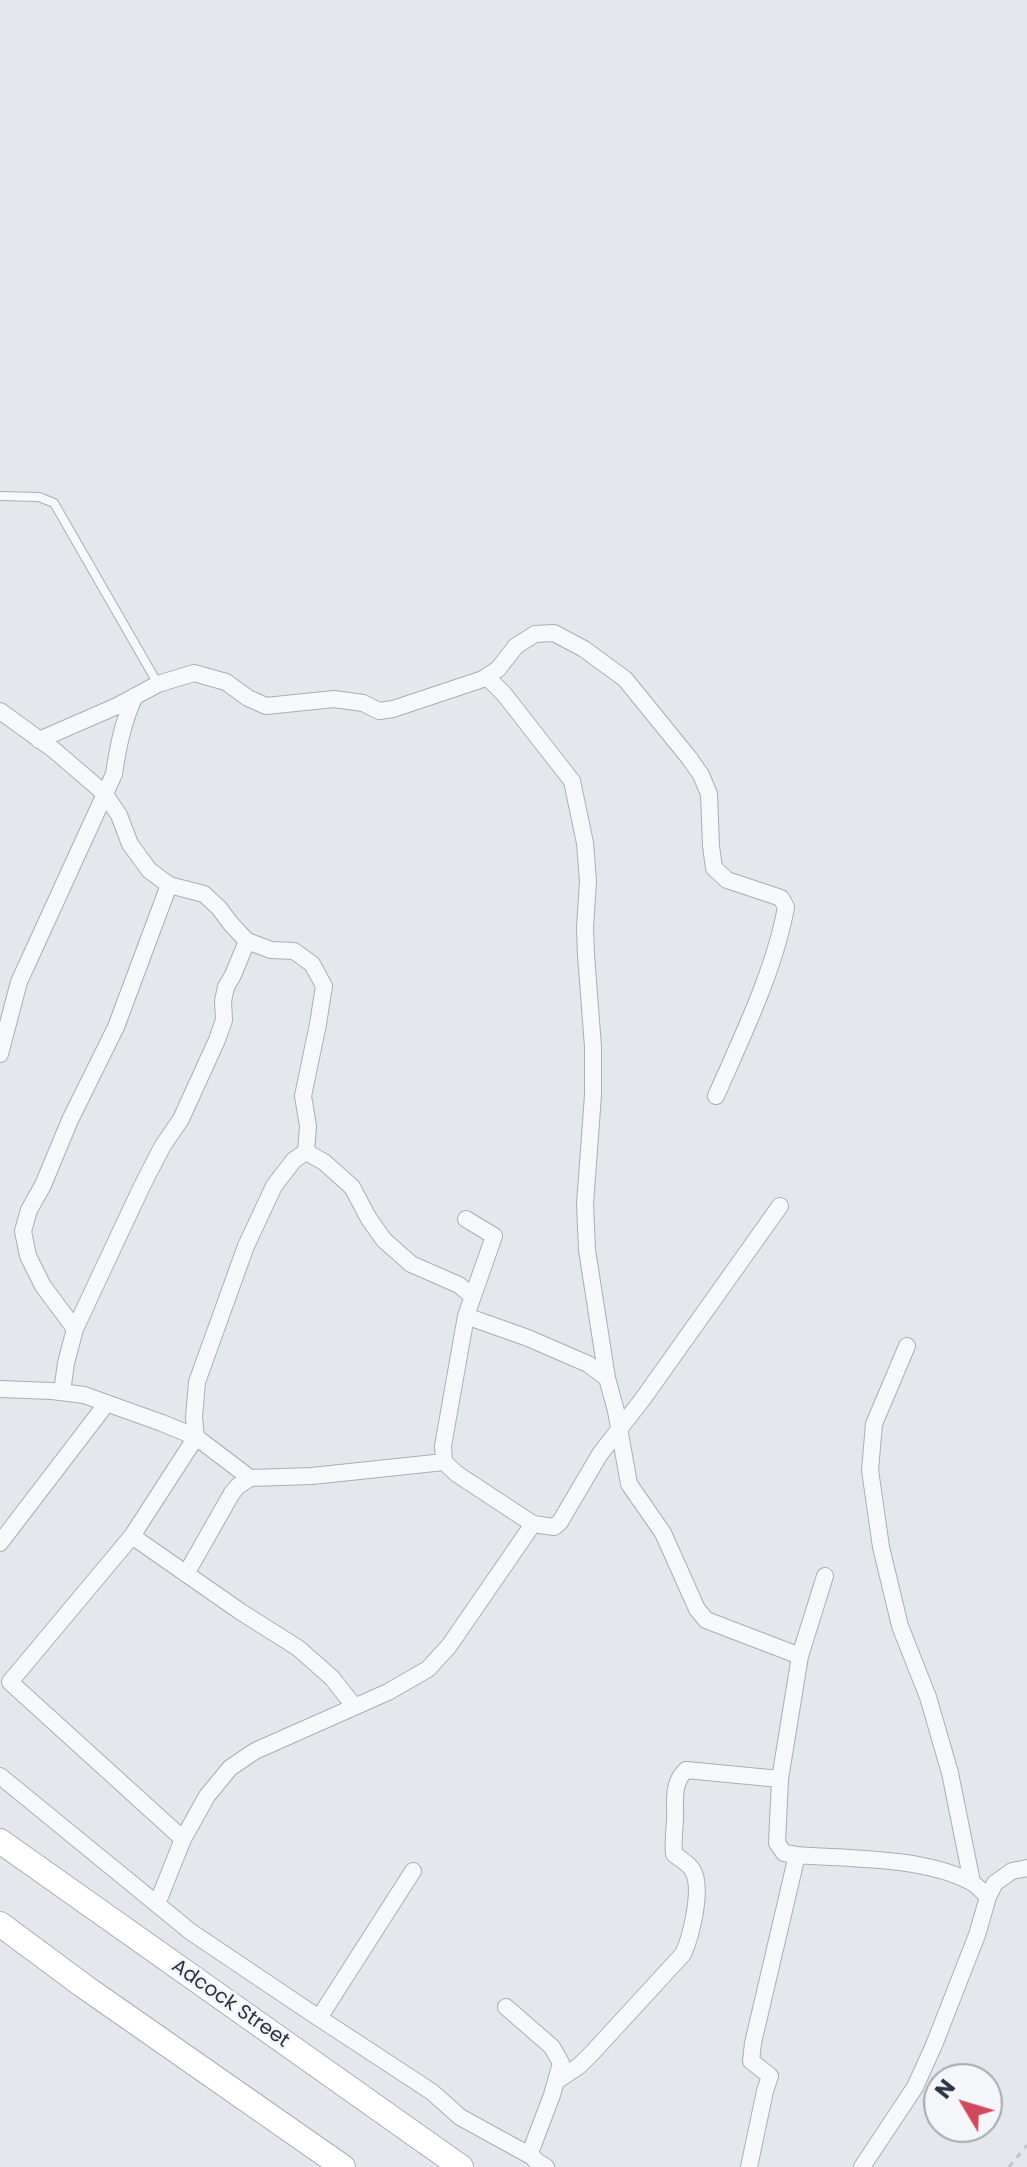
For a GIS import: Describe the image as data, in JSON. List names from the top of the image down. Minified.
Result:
{"streets":{"main road":["Adcock Street"]},"north":"top left"}
